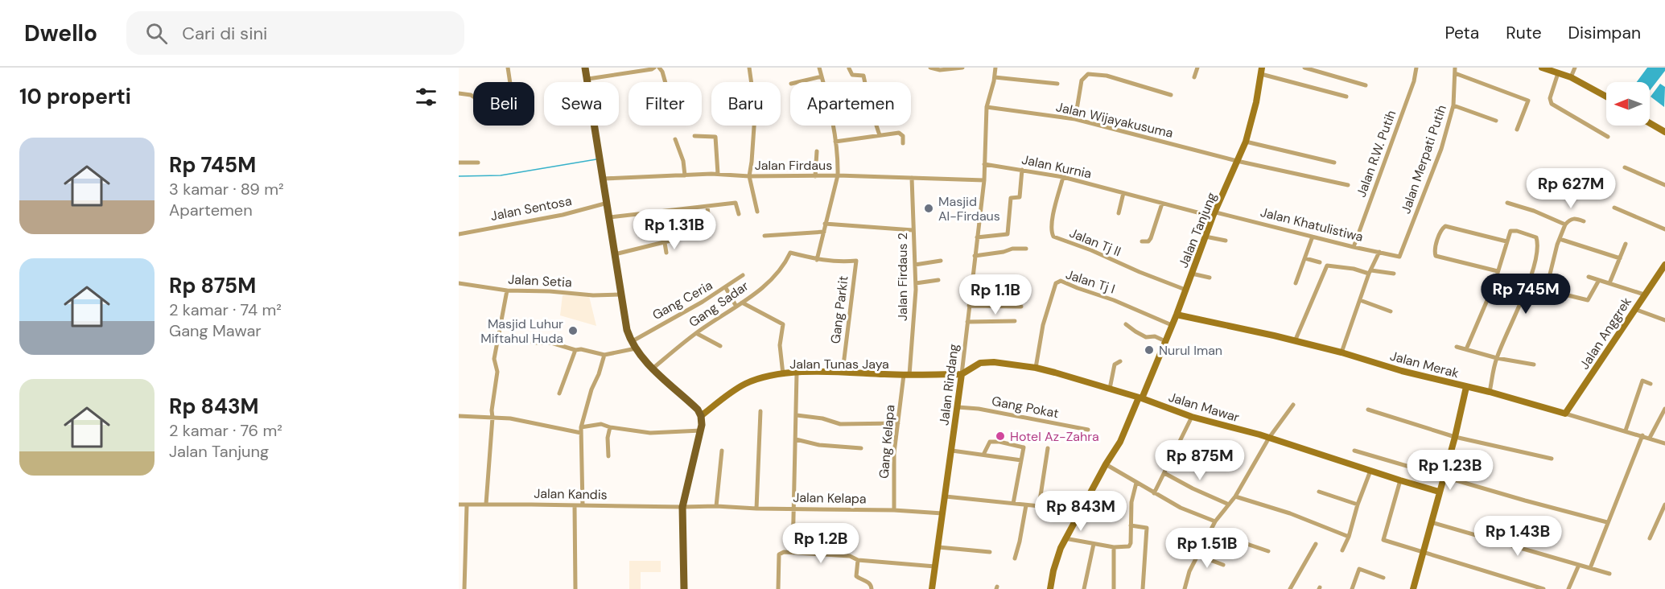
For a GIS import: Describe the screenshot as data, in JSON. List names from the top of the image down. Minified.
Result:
{"streets":{"street":["Jalan Wijayakusuma","Jalan R.W. Putih","Jalan Merpati Putih","Jalan Firdaus","Jalan Kurnia","Jalan Sentosa","Jalan Khatulistiwa","Jalan Tanjung","Jalan Tj II","Jalan Firdaus 2","Jalan Setia","Jalan Tj I","Gang Ceria","Gang Sadar","Gang Parkit","Jalan Anggrek","Jalan Tunas Jaya","Jalan Merak","Jalan Rindang","Gang Pokat","Jalan Mawar","Gang Kelapa","Jalan Kandis","Jalan Kelapa"]},"crossings":[["Jalan Wijayakusuma","Jalan Tanjung"],["Jalan Wijayakusuma","Jalan Rindang"],["Jalan R.W. Putih","Jalan Khatulistiwa"],["Jalan Merpati Putih","Jalan Khatulistiwa"],["Jalan Firdaus","Jalan Firdaus 2"],["Jalan Firdaus","Jalan Rindang"],["Jalan Kurnia","Jalan Khatulistiwa"],["Jalan Kurnia","Jalan Tanjung"],["Jalan Kurnia","Jalan Tj II"],["Jalan Kurnia","Jalan Rindang"],["Jalan Khatulistiwa","Jalan Tanjung"],["Jalan Tanjung","Jalan Tj II"],["Jalan Tanjung","Jalan Tj I"],["Jalan Tanjung","Jalan Merak"],["Jalan Tanjung","Jalan Mawar"],["Jalan Firdaus 2","Jalan Tunas Jaya"],["Jalan Firdaus 2","Gang Kelapa"],["Jalan Tj I","Jalan Mawar"],["Gang Sadar","Gang Parkit"],["Gang Parkit","Jalan Tunas Jaya"],["Jalan Anggrek","Jalan Merak"],["Jalan Tunas Jaya","Jalan Rindang"],["Jalan Tunas Jaya","Jalan Mawar"],["Jalan Tunas Jaya","Gang Kelapa"],["Jalan Rindang","Gang Pokat"],["Jalan Rindang","Jalan Mawar"],["Jalan Rindang","Jalan Kelapa"],["Gang Kelapa","Jalan Kelapa"],["Jalan Kandis","Jalan Kelapa"]],"places":["Masjid Al-Firdaus","Masjid Luhur Miftahul Huda","Nurul Iman","Hotel Az-Zahra"],"north":"left","page":{"header":"Dwello","search":"Cari di sini","nav":["Peta","Rute","Disimpan"],"heading":"10 properti","chip":["Beli","Sewa","Filter","Baru","Apartemen"],"list":[{"name":"Rp 745M","note":"3 kamar · 89 m² · Apartemen"},{"name":"Rp 875M","note":"2 kamar · 74 m² · Gang Mawar"},{"name":"Rp 843M","note":"2 kamar · 76 m² · Jalan Tanjung"}],"price":["Rp 627M","Rp 1.31B","Rp 745M","Rp 1.1B","Rp 875M","Rp 1.23B","Rp 843M","Rp 1.43B","Rp 1.2B","Rp 1.51B"]}}
